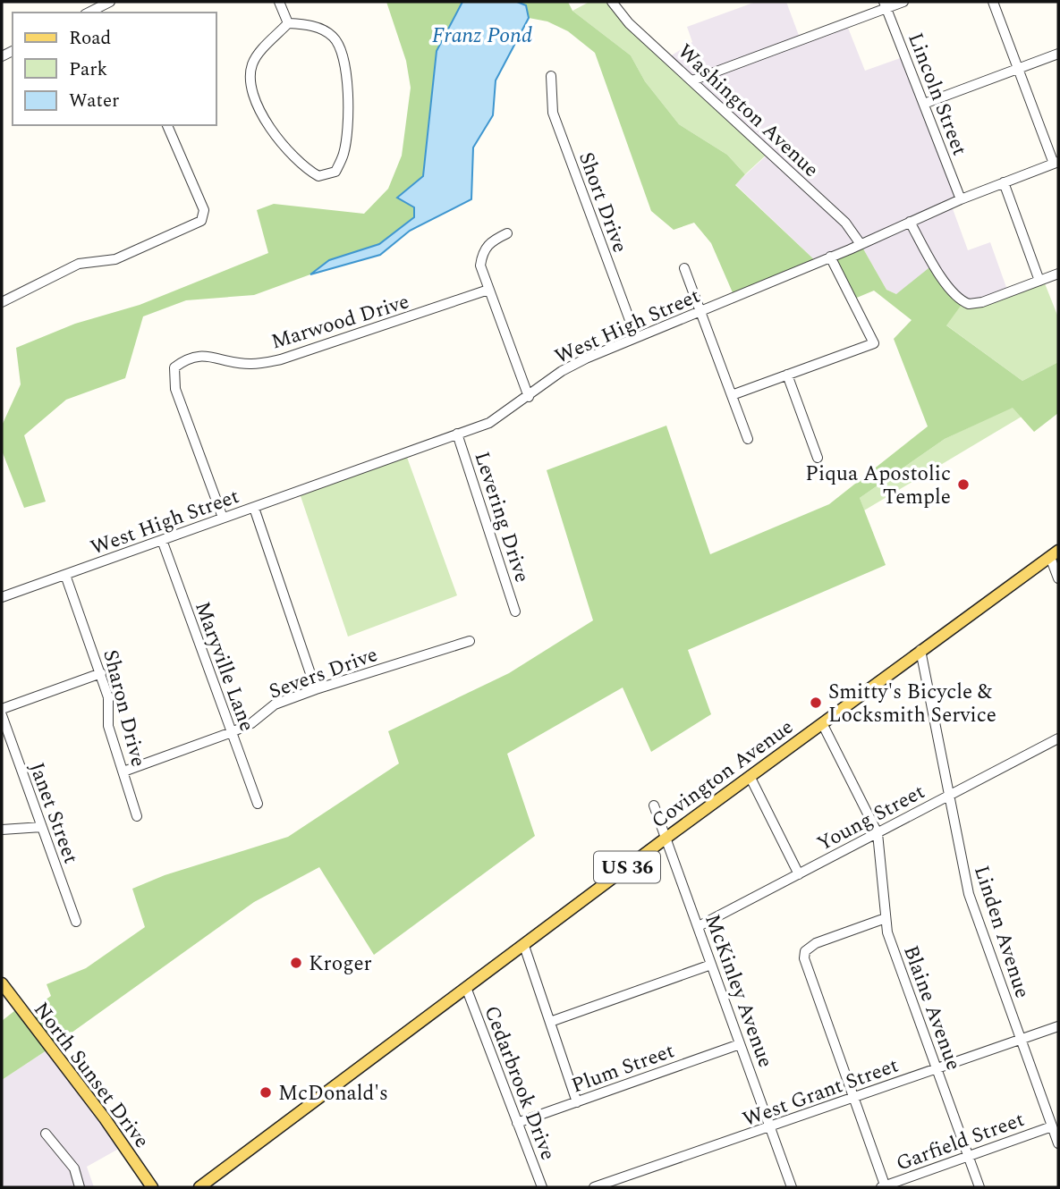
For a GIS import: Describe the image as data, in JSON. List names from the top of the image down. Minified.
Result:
{"streets":{"main road":["Covington Avenue","US 36","North Sunset Drive"],"street":["Lincoln Street","Washington Avenue","Short Drive","Marwood Drive","West High Street","Levering Drive","Maryville Lane","Severs Drive","Sharon Drive","Janet Street","Young Street","Linden Avenue","McKinley Avenue","Blaine Avenue","Plum Street","Cedarbrook Drive","West Grant Street","Garfield Street"]},"crossings":[["Lincoln Street","West High Street"],["Washington Avenue","West High Street"],["Short Drive","West High Street"],["Marwood Drive","West High Street"],["West High Street","Levering Drive"],["West High Street","Maryville Lane"],["West High Street","Sharon Drive"],["Maryville Lane","Severs Drive"],["Severs Drive","Sharon Drive"],["Covington Avenue","Linden Avenue"],["Covington Avenue","McKinley Avenue"],["Covington Avenue","Cedarbrook Drive"],["Young Street","Linden Avenue"],["Young Street","McKinley Avenue"],["Young Street","Blaine Avenue"],["Linden Avenue","West Grant Street"],["Linden Avenue","Garfield Street"],["McKinley Avenue","Plum Street"],["McKinley Avenue","West Grant Street"],["Blaine Avenue","West Grant Street"],["Blaine Avenue","Garfield Street"],["Plum Street","Cedarbrook Drive"]],"water":["Franz Pond"],"places":["Piqua Apostolic Temple","Smitty's Bicycle & Locksmith Service","Kroger","McDonald's"],"legend":["Road","Park","Water"]}
